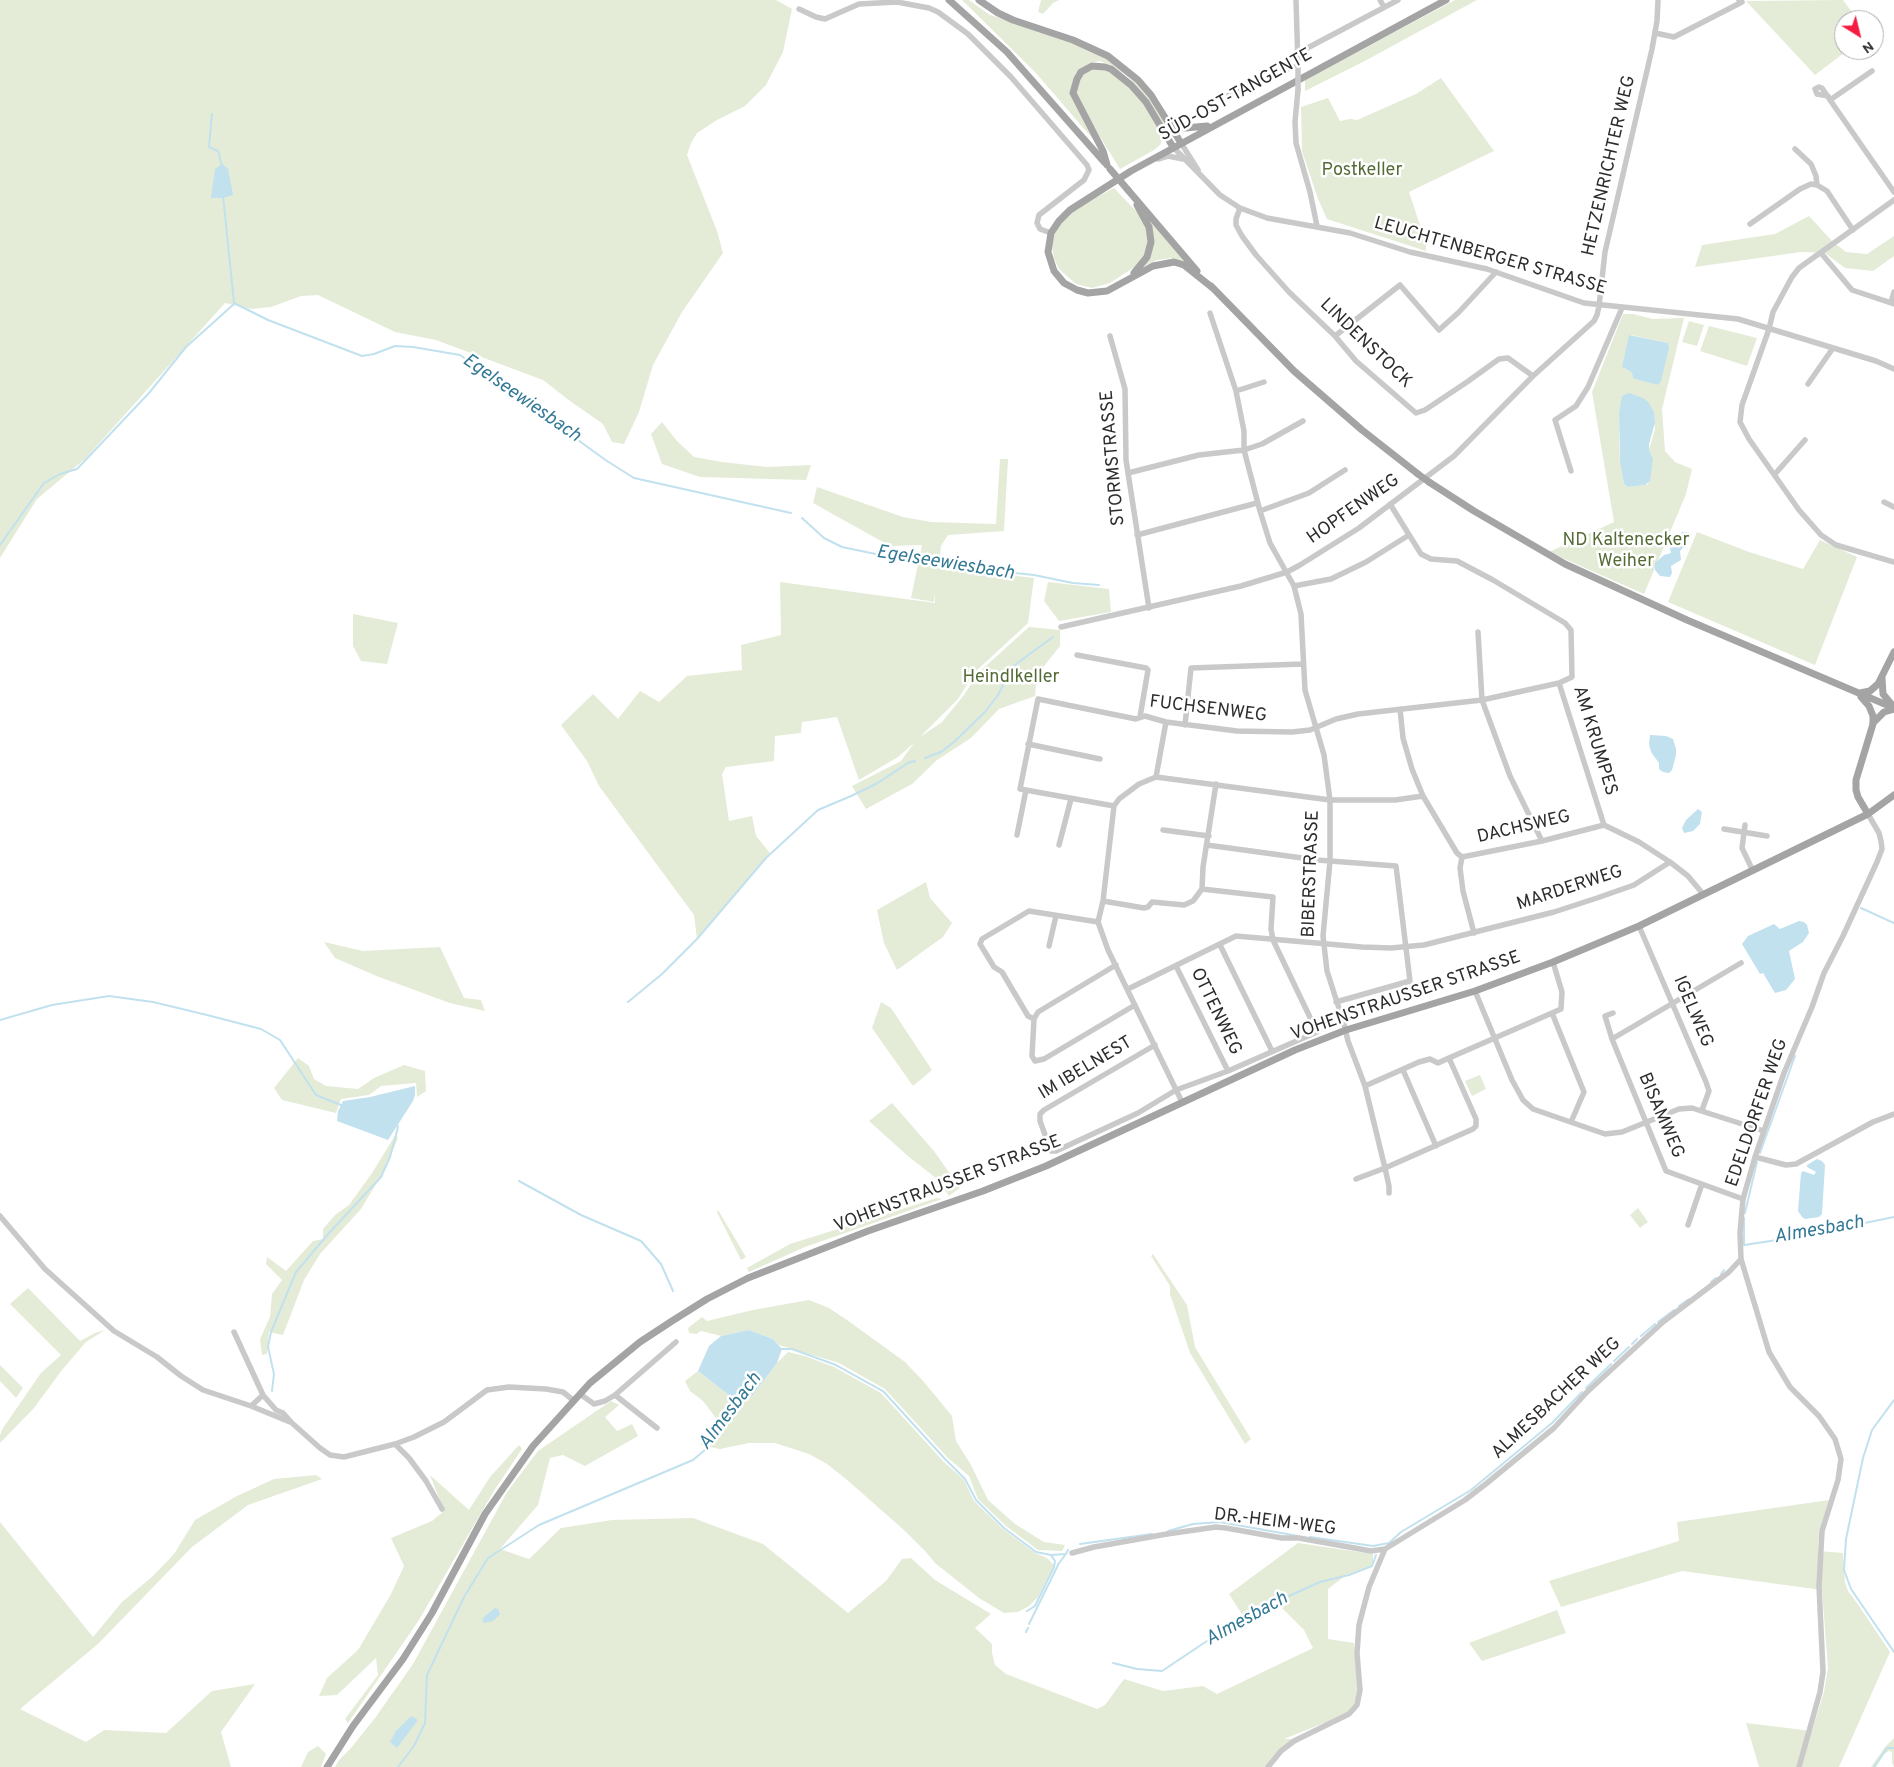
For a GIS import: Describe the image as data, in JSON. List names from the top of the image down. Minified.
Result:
{"streets":{"main road":["SÜD-OST-TANGENTE","VOHENSTRAUSSER STRASSE"],"street":["HETZENRICHTER WEG","LEUCHTENBERGER STRASSE","LINDENSTOCK","STORMSTRASSE","HOPFENWEG","FUCHSENWEG","AM KRUMPES","DACHSWEG","BIBERSTRASSE","MARDERWEG","OTTENWEG","IGELWEG","IM IBELNEST","EDELDORFER WEG","BISAMWEG","ALMESBACHER WEG","DR.-HEIM-WEG"]},"crossings":[["SÜD-OST-TANGENTE","LEUCHTENBERGER STRASSE"],["HETZENRICHTER WEG","LEUCHTENBERGER STRASSE"],["HETZENRICHTER WEG","HOPFENWEG"],["LEUCHTENBERGER STRASSE","LINDENSTOCK"],["LEUCHTENBERGER STRASSE","HOPFENWEG"],["LINDENSTOCK","HOPFENWEG"],["STORMSTRASSE","HOPFENWEG"],["HOPFENWEG","AM KRUMPES"],["HOPFENWEG","BIBERSTRASSE"],["FUCHSENWEG","AM KRUMPES"],["FUCHSENWEG","DACHSWEG"],["FUCHSENWEG","BIBERSTRASSE"],["AM KRUMPES","DACHSWEG"],["BIBERSTRASSE","MARDERWEG"],["BIBERSTRASSE","VOHENSTRAUSSER STRASSE"],["MARDERWEG","VOHENSTRAUSSER STRASSE"],["MARDERWEG","OTTENWEG"],["VOHENSTRAUSSER STRASSE","OTTENWEG"],["VOHENSTRAUSSER STRASSE","IGELWEG"],["VOHENSTRAUSSER STRASSE","IM IBELNEST"],["VOHENSTRAUSSER STRASSE","EDELDORFER WEG"],["EDELDORFER WEG","BISAMWEG"],["EDELDORFER WEG","ALMESBACHER WEG"],["ALMESBACHER WEG","DR.-HEIM-WEG"]],"water":["Egelseewiesbach","Almesbach"],"parks":["Postkeller","ND Kaltenecker Weiher","Heindlkeller"],"north":"bottom right"}
